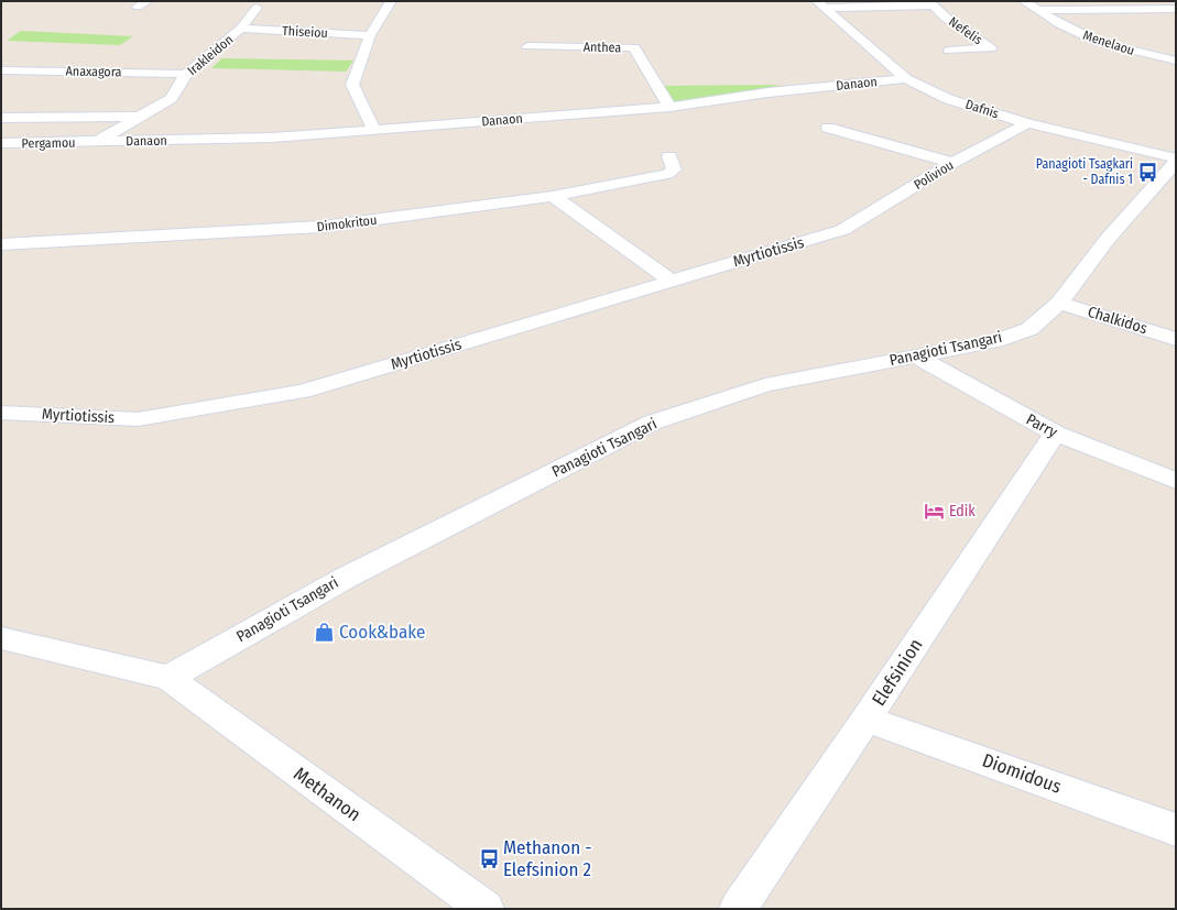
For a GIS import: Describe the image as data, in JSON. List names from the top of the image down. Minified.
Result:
{"streets":{"street":["Nefelis","Thiseiou","Menelaou","Anthea","Irakleidon","Anaxagora","Danaon","Dafnis","Pergamou","Poliviou","Dimokritou","Myrtiotissis","Chalkidos","Panagioti Tsangari","Parry","Elefsinion","Diomidous","Methanon"]},"crossings":[["Thiseiou","Irakleidon"],["Anthea","Danaon"],["Irakleidon","Anaxagora"],["Irakleidon","Danaon"],["Irakleidon","Pergamou"],["Danaon","Dafnis"],["Danaon","Pergamou"],["Dafnis","Poliviou"],["Poliviou","Myrtiotissis"],["Chalkidos","Panagioti Tsangari"],["Panagioti Tsangari","Parry"],["Panagioti Tsangari","Methanon"],["Parry","Elefsinion"],["Elefsinion","Diomidous"]],"places":{"bus stop":["Panagioti Tsagkari - Dafnis 1","Methanon - Elefsinion 2"],"hotel":["Edik"],"shop":["Cook&bake"]}}
